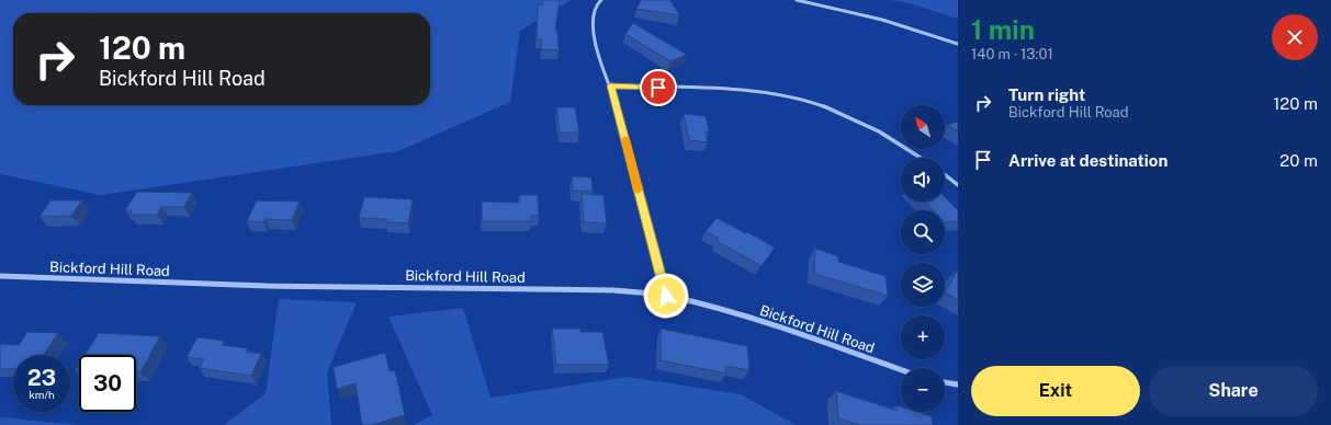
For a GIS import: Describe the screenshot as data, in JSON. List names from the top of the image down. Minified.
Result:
{"streets":{"street":["Bickford Hill Road"]},"north":"top left","page":{"heading":["1 min","140 m · 13:01"],"turn":["120 m","Bickford Hill Road"],"list":[{"name":"Turn right","note":"Bickford Hill Road","value":"120 m"},{"name":"Arrive at destination","value":"20 m"}],"map_buttons":["+","−"],"speed":"23 km/h","limit":"30","buttons":["Exit","Share"]}}
